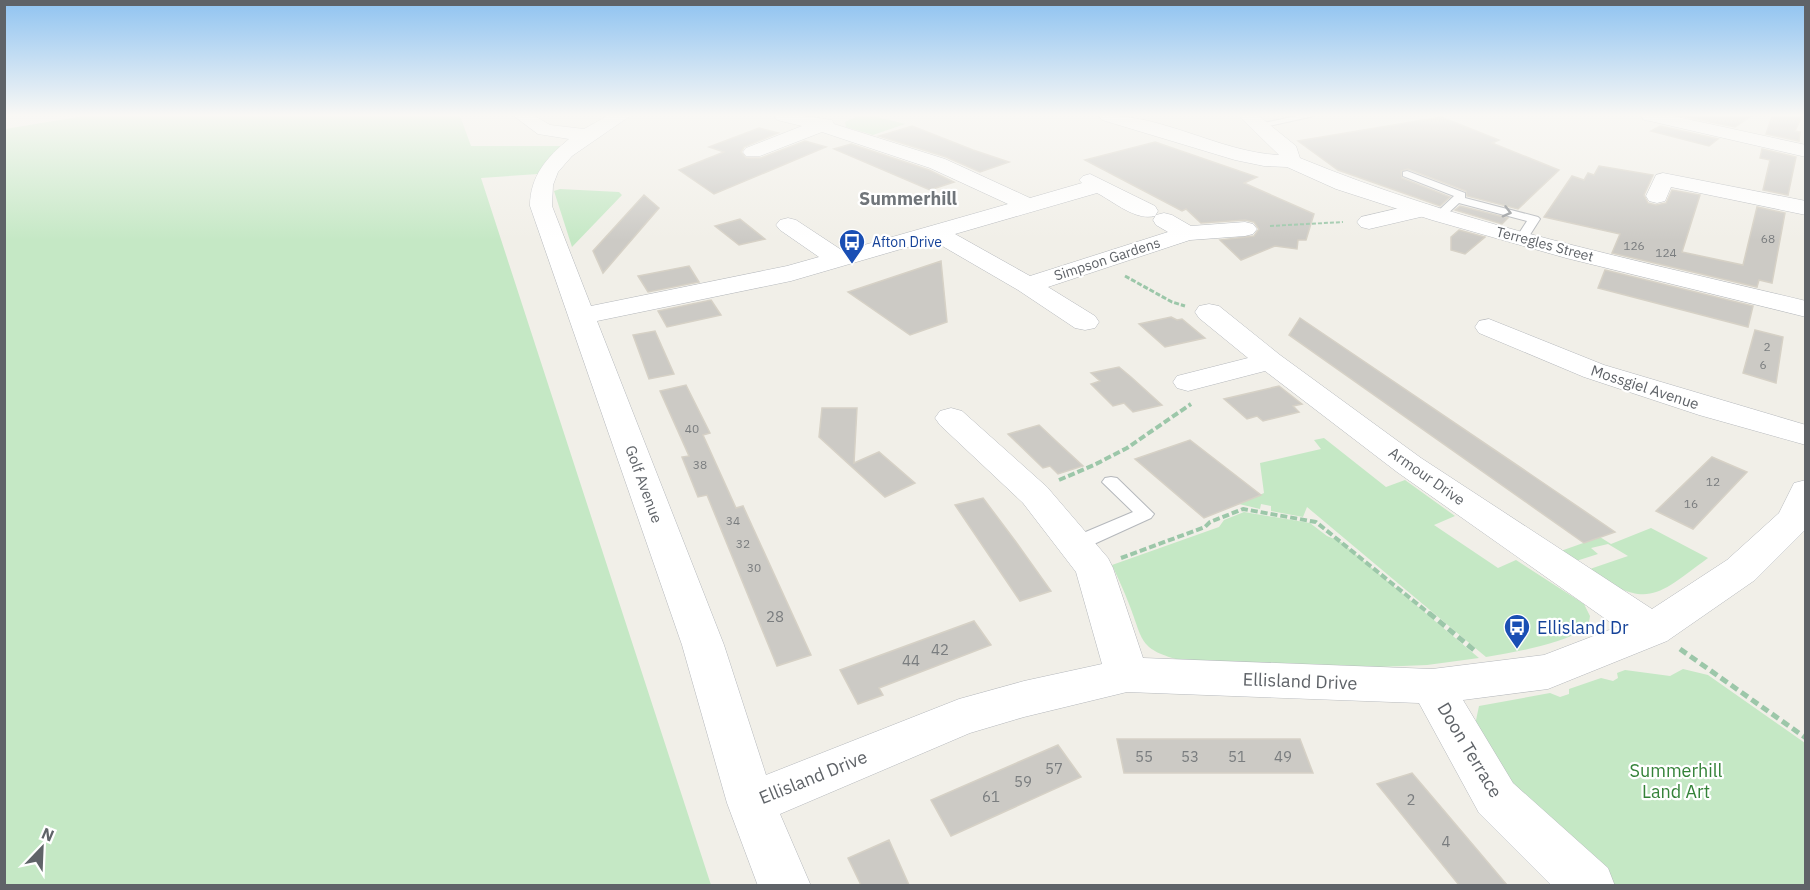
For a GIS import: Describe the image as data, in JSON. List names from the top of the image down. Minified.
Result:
{"streets":{"street":["Terregles Street","Simpson Gardens","Mossgiel Avenue","Armour Drive","Golf Avenue","Ellisland Drive","Doon Terrace"]},"crossings":[["Armour Drive","Ellisland Drive"],["Golf Avenue","Ellisland Drive"],["Ellisland Drive","Doon Terrace"]],"districts":["Summerhill"],"parks":["Summerhill Land Art"],"places":{"bus stop":["Afton Drive","Ellisland Dr"]},"house_numbers":["68","126","124","2","6","40","38","12","16","34","32","30","28","42","44","55","53","51","49","57","59","61","2","4"],"north":"top right"}
